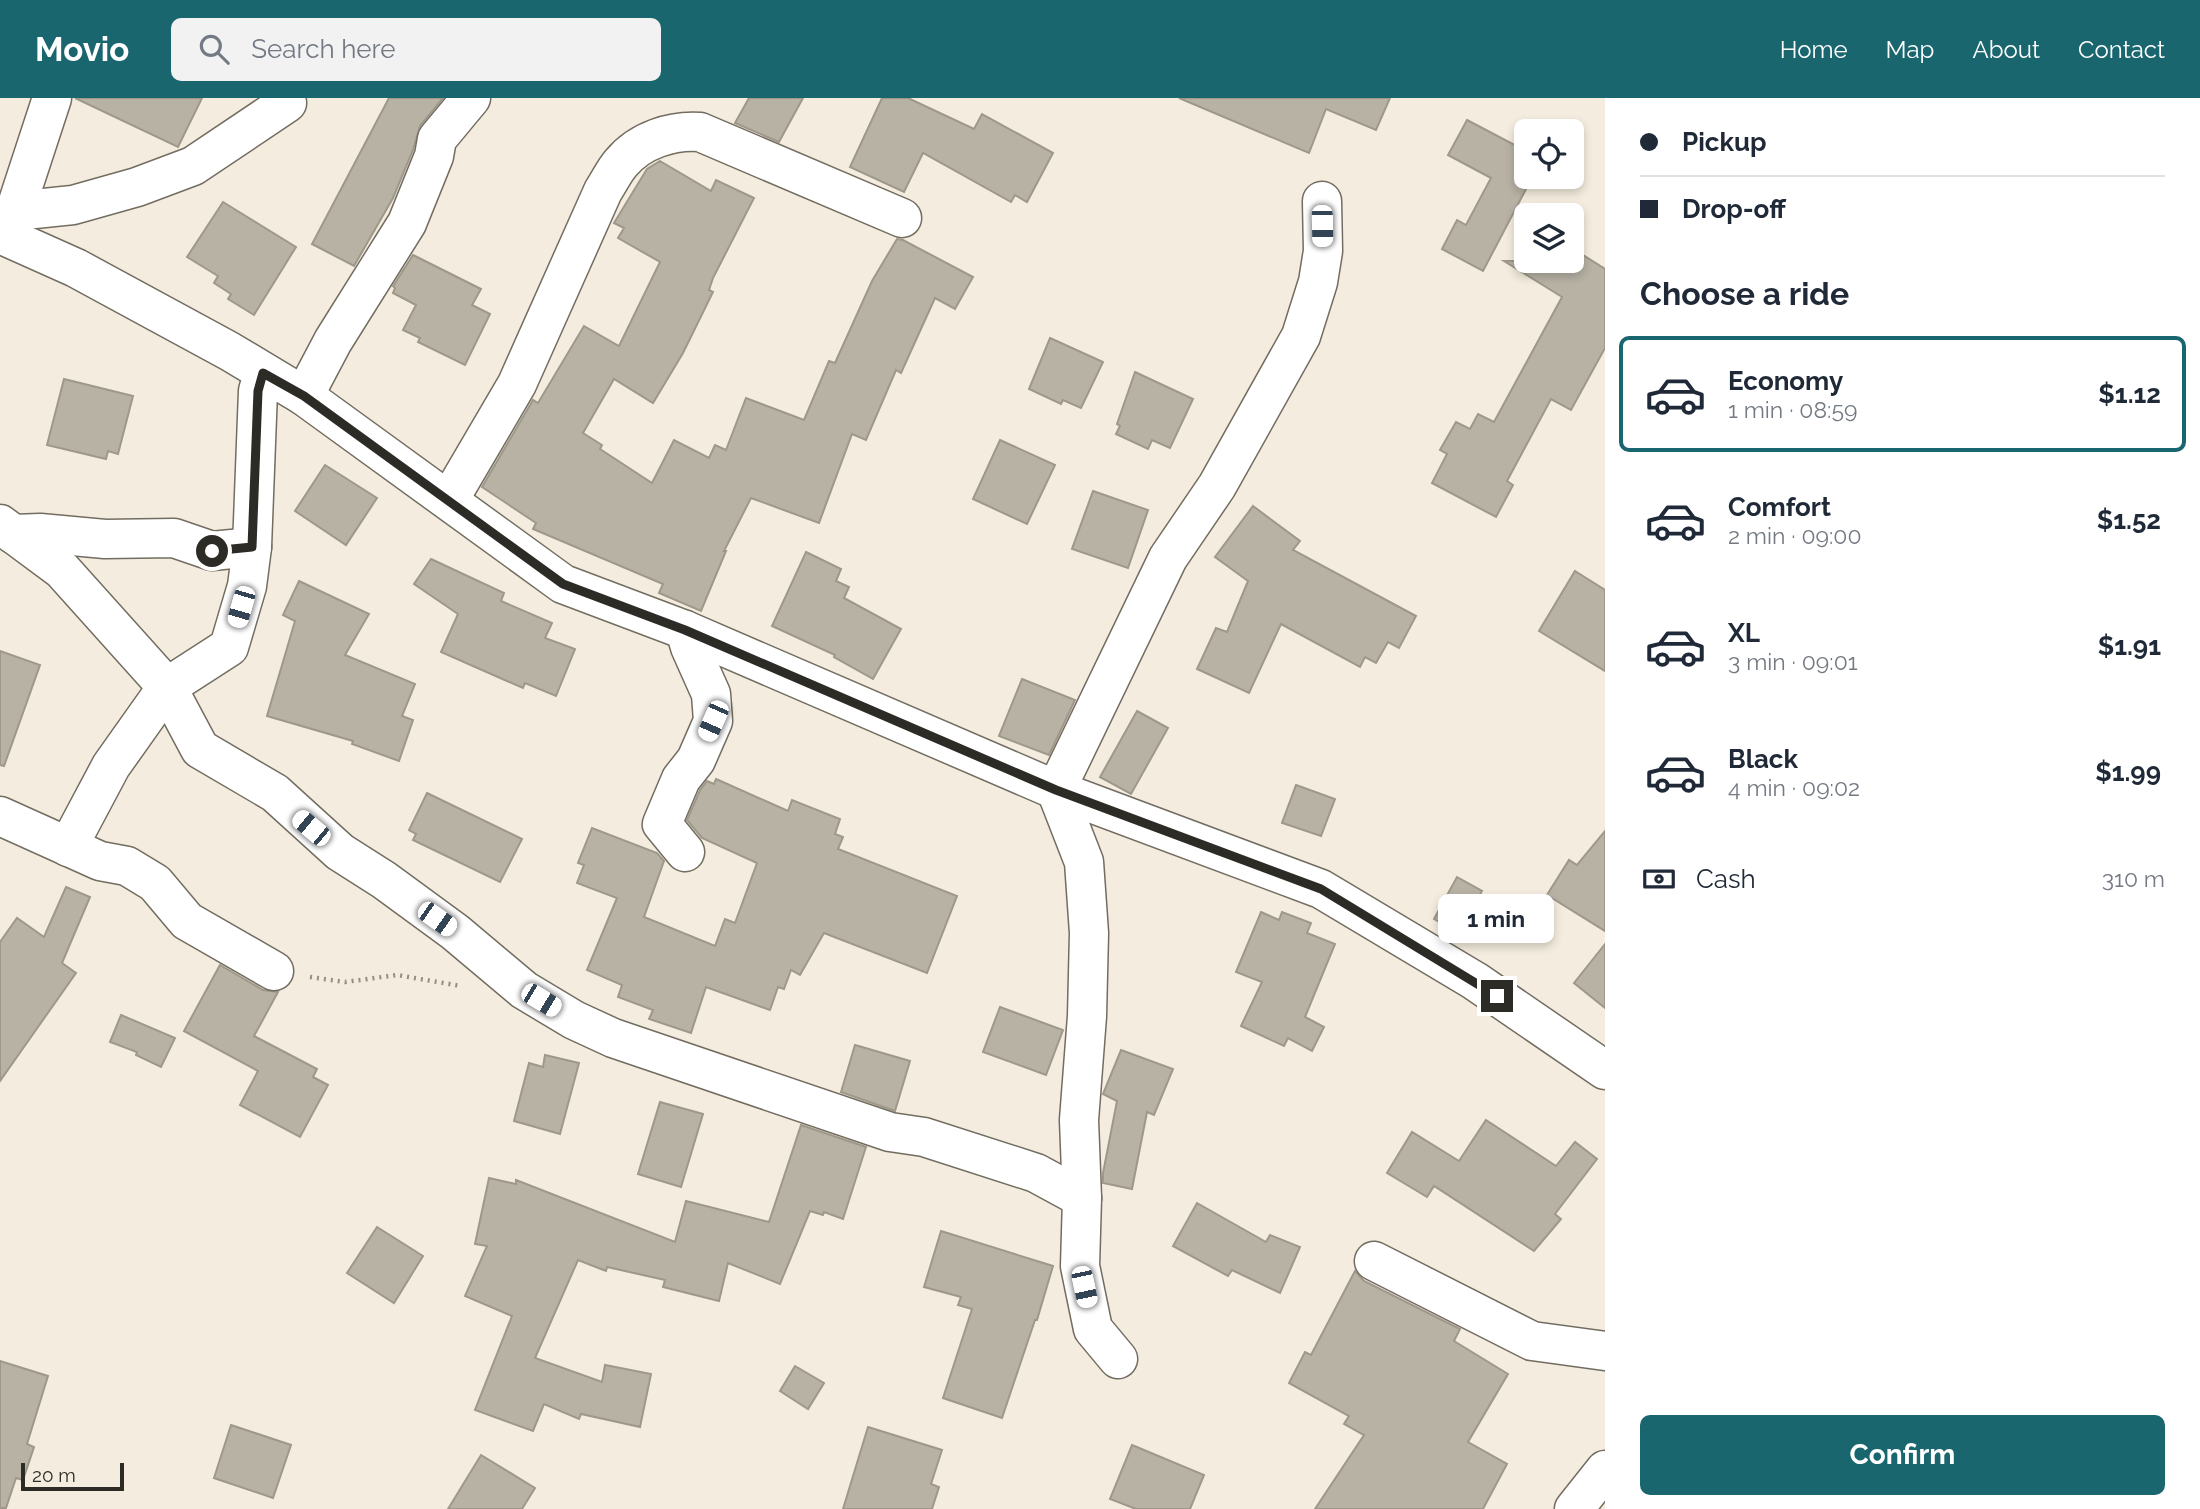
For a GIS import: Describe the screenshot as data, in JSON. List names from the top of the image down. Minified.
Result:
{"scale_bar":"20 m","page":{"header":"Movio","search":"Search here","nav":["Home","Map","About","Contact"],"banner":["Pickup","Drop-off"],"heading":"Choose a ride","list":[{"name":"Economy","note":"1 min · 08:59","value":"$1.12"},{"name":"Comfort","note":"2 min · 09:00","value":"$1.52"},{"name":"XL","note":"3 min · 09:01","value":"$1.91"},{"name":"Black","note":"4 min · 09:02","value":"$1.99"}],"pay":["Cash","310 m"],"bubble":"1 min","buttons":"Confirm","scale":"20 m"}}
